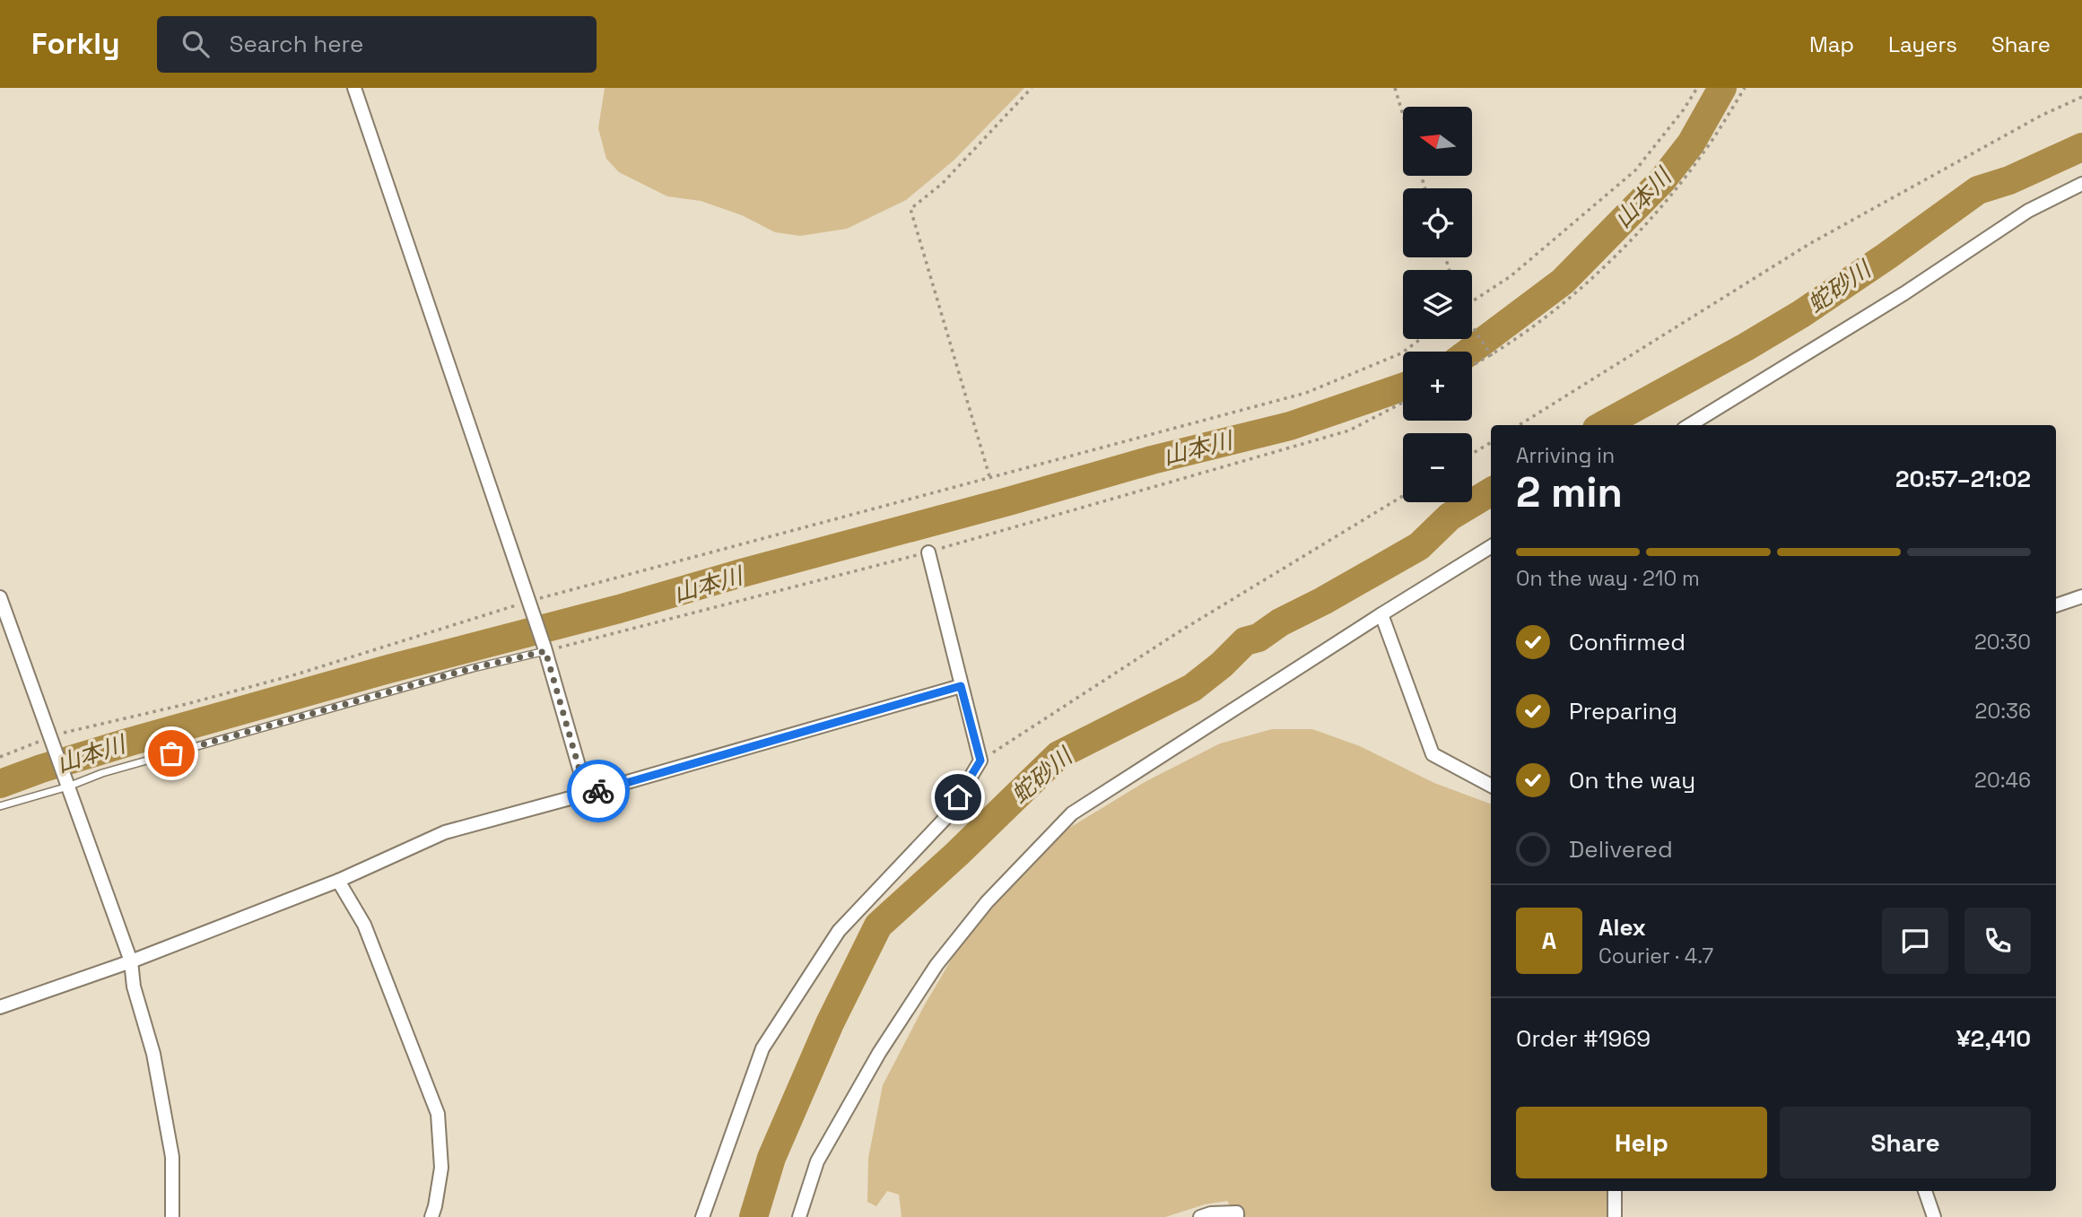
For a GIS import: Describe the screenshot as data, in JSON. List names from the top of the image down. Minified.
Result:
{"water":["山本川","蛇砂川"],"north":"left","page":{"header":"Forkly","search":"Search here","nav":["Map","Layers","Share"],"map_buttons":["+","−"],"heading":["2 min","Arriving in","20:57–21:02"],"panel":["Alex","Courier · 4.7","Order #1969","¥2,410"],"bar":"On the way · 210 m","list":[["Confirmed","20:30"],["Preparing","20:36"],["On the way","20:46"],"Delivered"],"round":"A","buttons":["Help","Share"]}}
